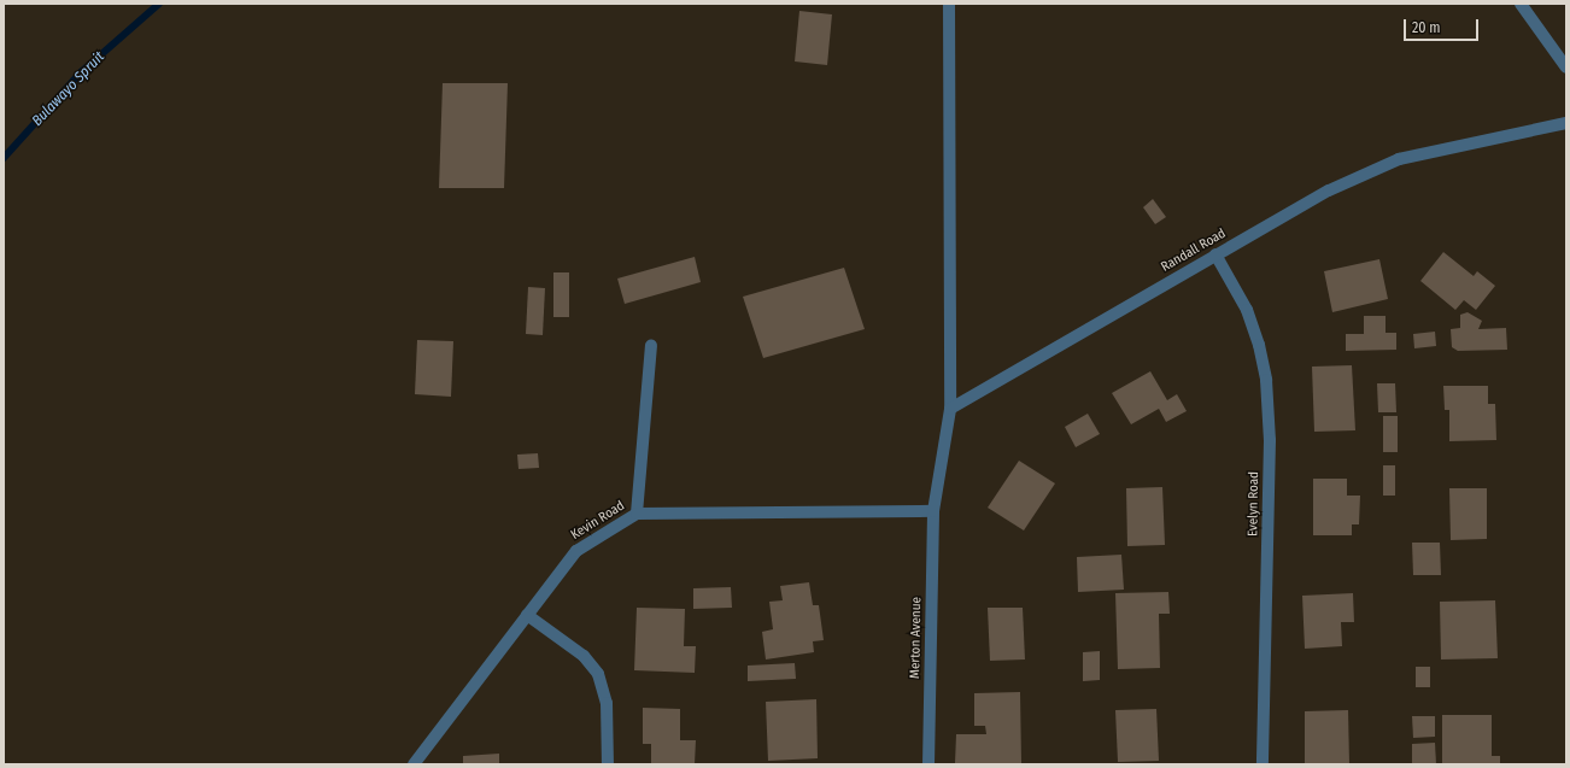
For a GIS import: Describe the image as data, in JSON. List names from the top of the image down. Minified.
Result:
{"streets":{"street":["Randall Road","Evelyn Road","Kevin Road","Merton Avenue"]},"crossings":[["Randall Road","Evelyn Road"],["Kevin Road","Merton Avenue"]],"water":["Bulawayo Spruit"],"scale_bar":"20 m"}
